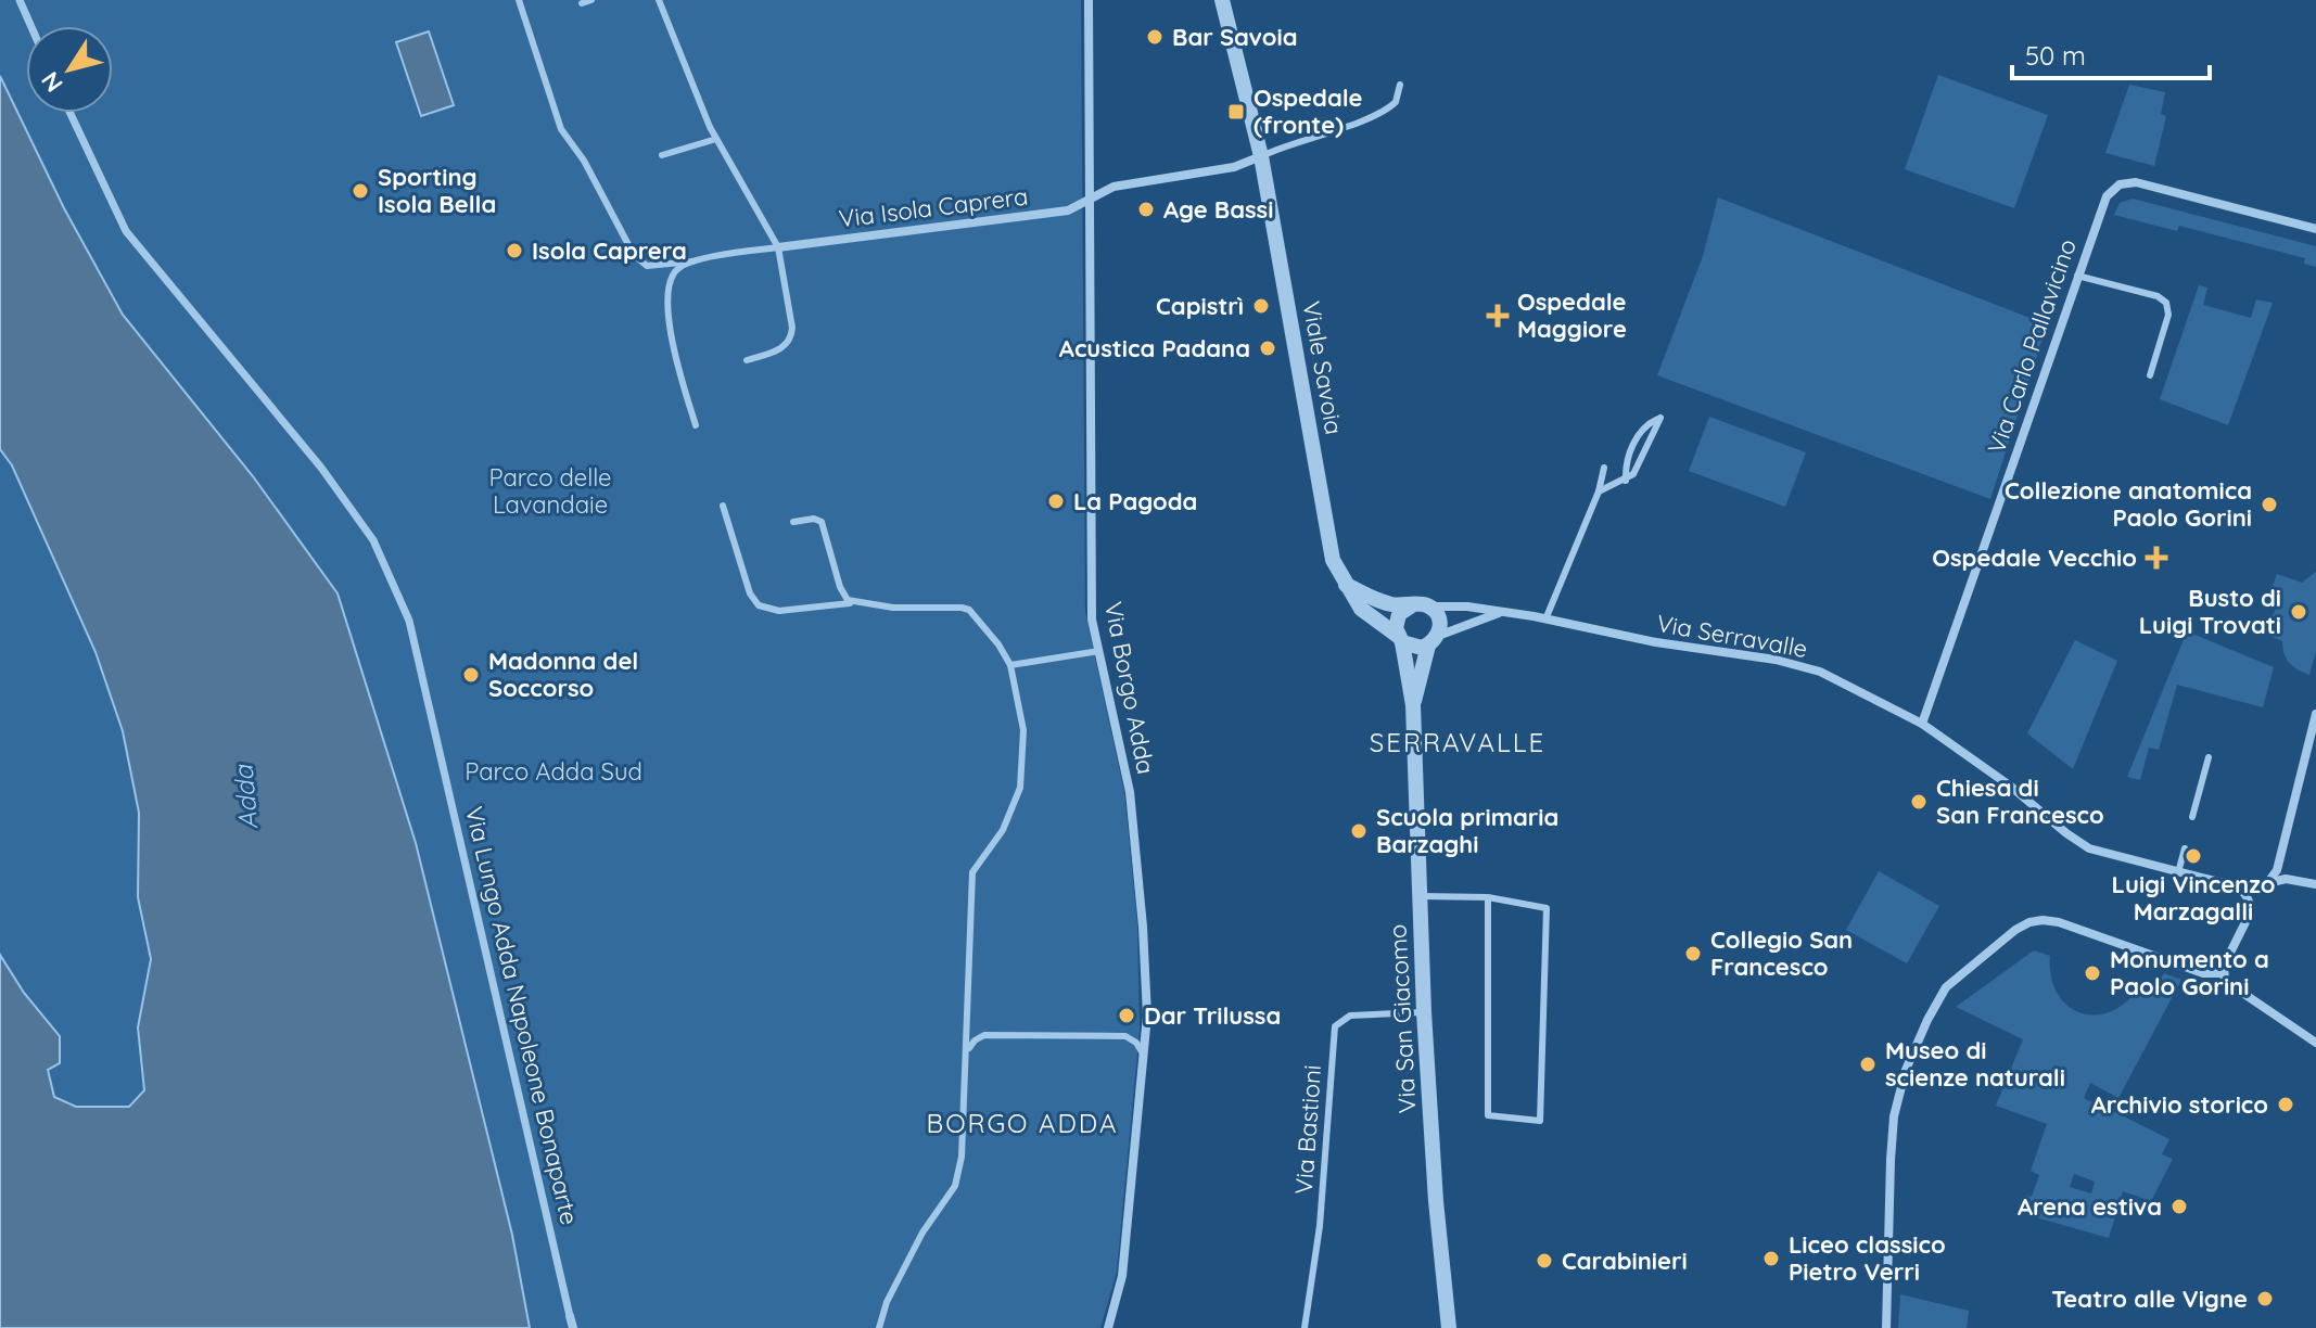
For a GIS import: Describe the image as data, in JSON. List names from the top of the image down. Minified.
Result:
{"streets":{"street":["Via Isola Caprera","Via Carlo Pallavicino","Viale Savoia","Via Serravalle","Via Borgo Adda","Via Lungo Adda Napoleone Bonaparte","Via San Giacomo"],"lane":["Via Bastioni"]},"crossings":[["Via Isola Caprera","Viale Savoia"],["Via Isola Caprera","Via Borgo Adda"],["Via Carlo Pallavicino","Via Serravalle"],["Viale Savoia","Via Serravalle"],["Viale Savoia","Via San Giacomo"],["Via Serravalle","Via San Giacomo"],["Via San Giacomo","Via Bastioni"]],"districts":["SERRAVALLE","BORGO ADDA"],"water":["Adda"],"parks":["Parco delle Lavandaie","Parco Adda Sud"],"places":{"other":["Bar Savoia","Sporting Isola Bella","Age Bassi","Isola Caprera","Capistrì","Acustica Padana","La Pagoda","Collezione anatomica Paolo Gorini","Busto di Luigi Trovati","Madonna del Soccorso","Chiesa di San Francesco","Scuola primaria Barzaghi","Luigi Vincenzo Marzagalli","Collegio San Francesco","Monumento a Paolo Gorini","Dar Trilussa","Museo di scienze naturali","Archivio storico","Arena estiva","Liceo classico Pietro Verri","Carabinieri","Teatro alle Vigne"],"transit":["Ospedale (fronte)"],"health":["Ospedale Maggiore","Ospedale Vecchio"]},"scale_bar":"50 m","north":"bottom left"}
